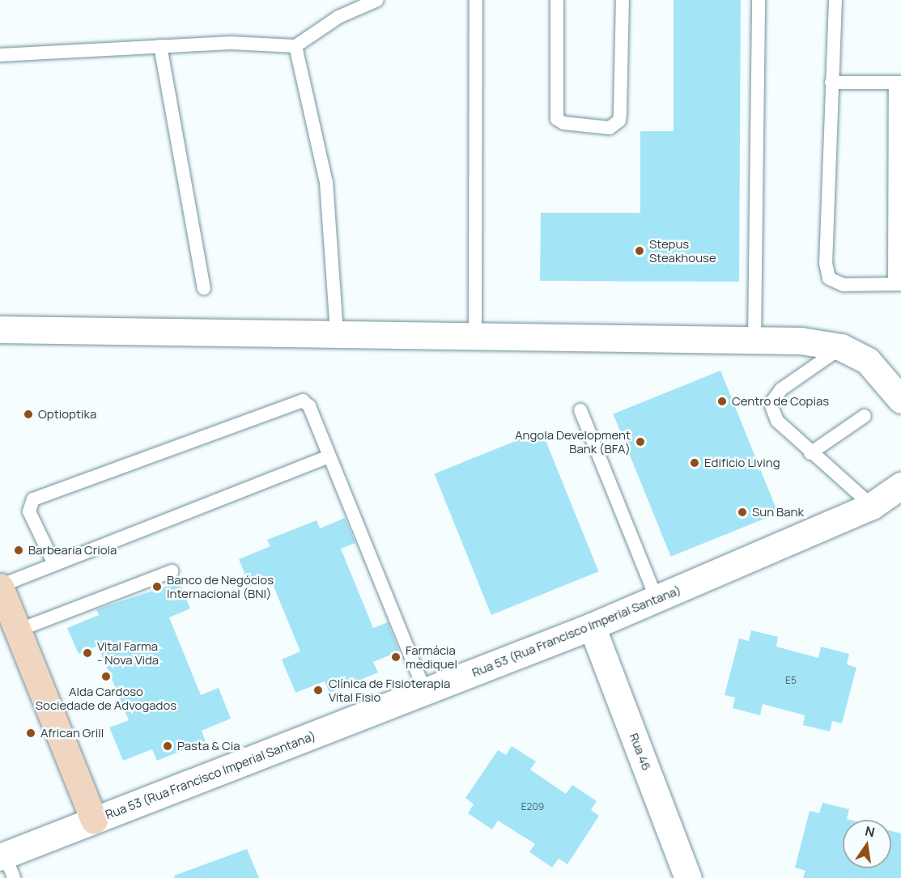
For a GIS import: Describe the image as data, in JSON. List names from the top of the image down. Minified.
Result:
{"streets":{"street":["Rua 53 (Rua Francisco Imperial Santana)","Rua 46"]},"crossings":[["Rua 53 (Rua Francisco Imperial Santana)","Rua 46"]],"places":["Stepus Steakhouse","Centro de Copias","Optioptika","Angola Development Bank (BFA)","Edificio Living","Sun Bank","Barbearia Criola","Banco de Negócios Internacional (BNI)","Vital Farma - Nova Vida","Farmácia mediquel","Alda Cardoso Sociedade de Advogados","Clínica de Fisioterapia Vital Fisio","African Grill","Pasta & Cia"],"house_numbers":["E5","E209"],"north":"top"}
